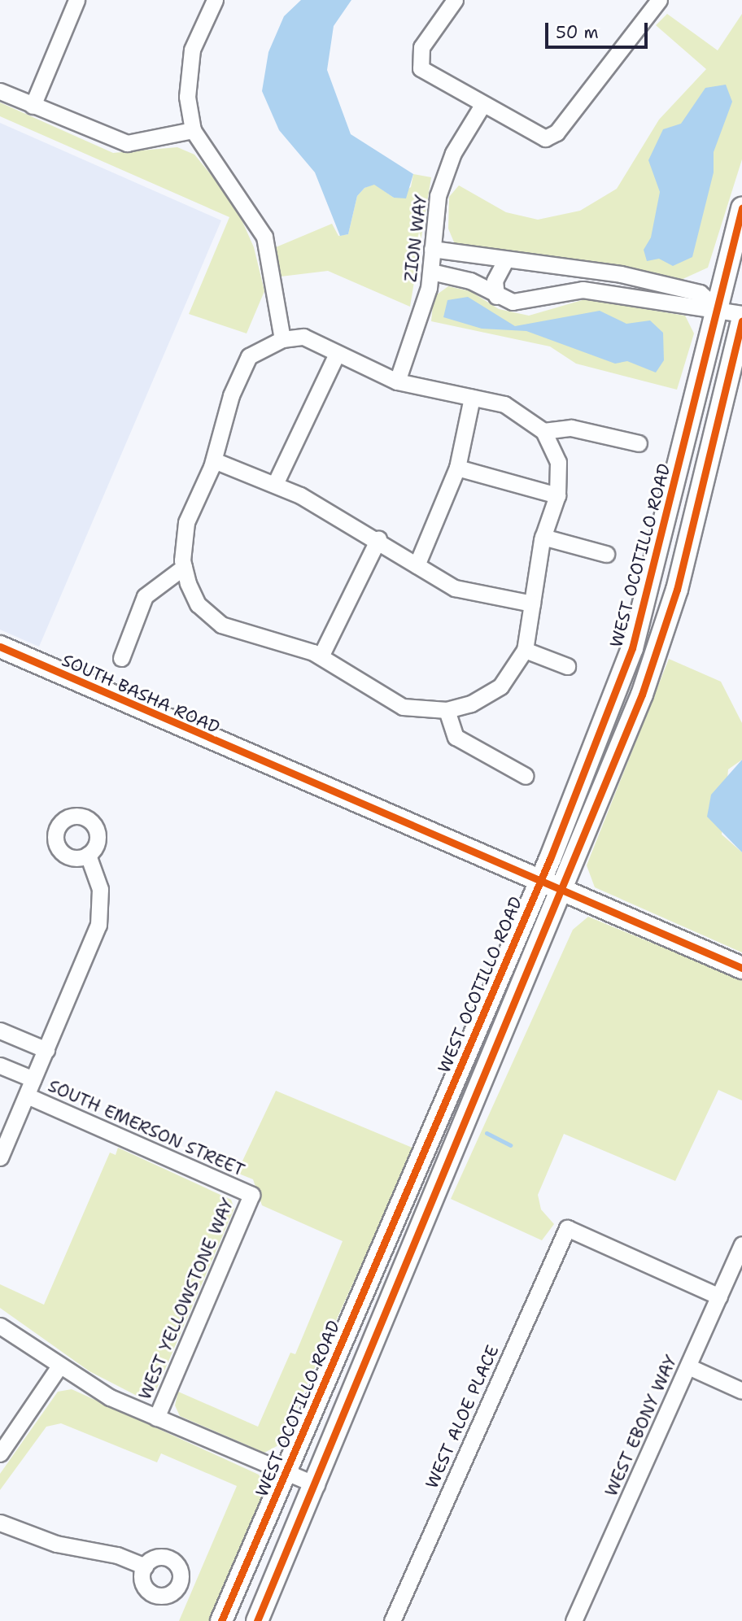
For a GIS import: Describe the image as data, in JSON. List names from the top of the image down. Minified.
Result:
{"streets":{"main road":["WEST OCOTILLO ROAD","SOUTH BASHA ROAD"],"street":["ZION WAY","SOUTH EMERSON STREET","WEST YELLOWSTONE WAY","WEST ALOE PLACE","WEST EBONY WAY"]},"crossings":[["WEST OCOTILLO ROAD","SOUTH BASHA ROAD"],["SOUTH EMERSON STREET","WEST YELLOWSTONE WAY"],["WEST ALOE PLACE","WEST EBONY WAY"]],"scale_bar":"50 m"}
